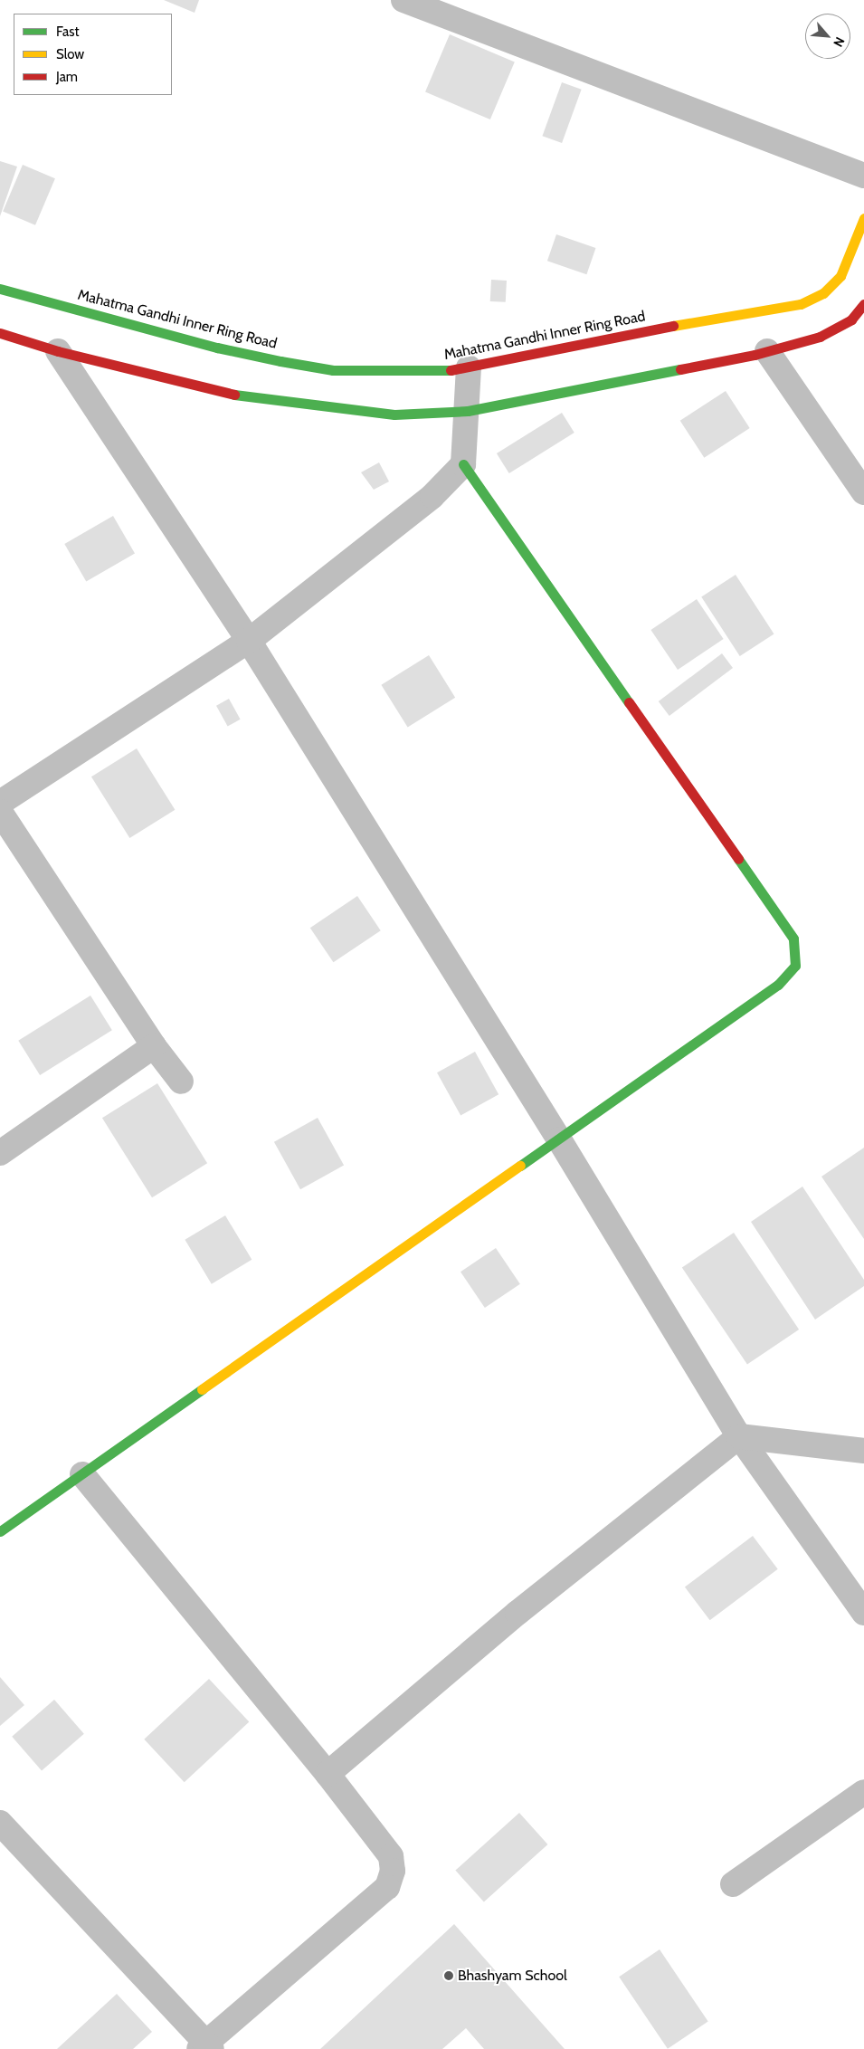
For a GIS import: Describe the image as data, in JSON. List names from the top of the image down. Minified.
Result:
{"streets":{"main road":["Mahatma Gandhi Inner Ring Road"]},"places":["Bhashyam School"],"legend":["Fast","Slow","Jam"],"north":"bottom right"}
